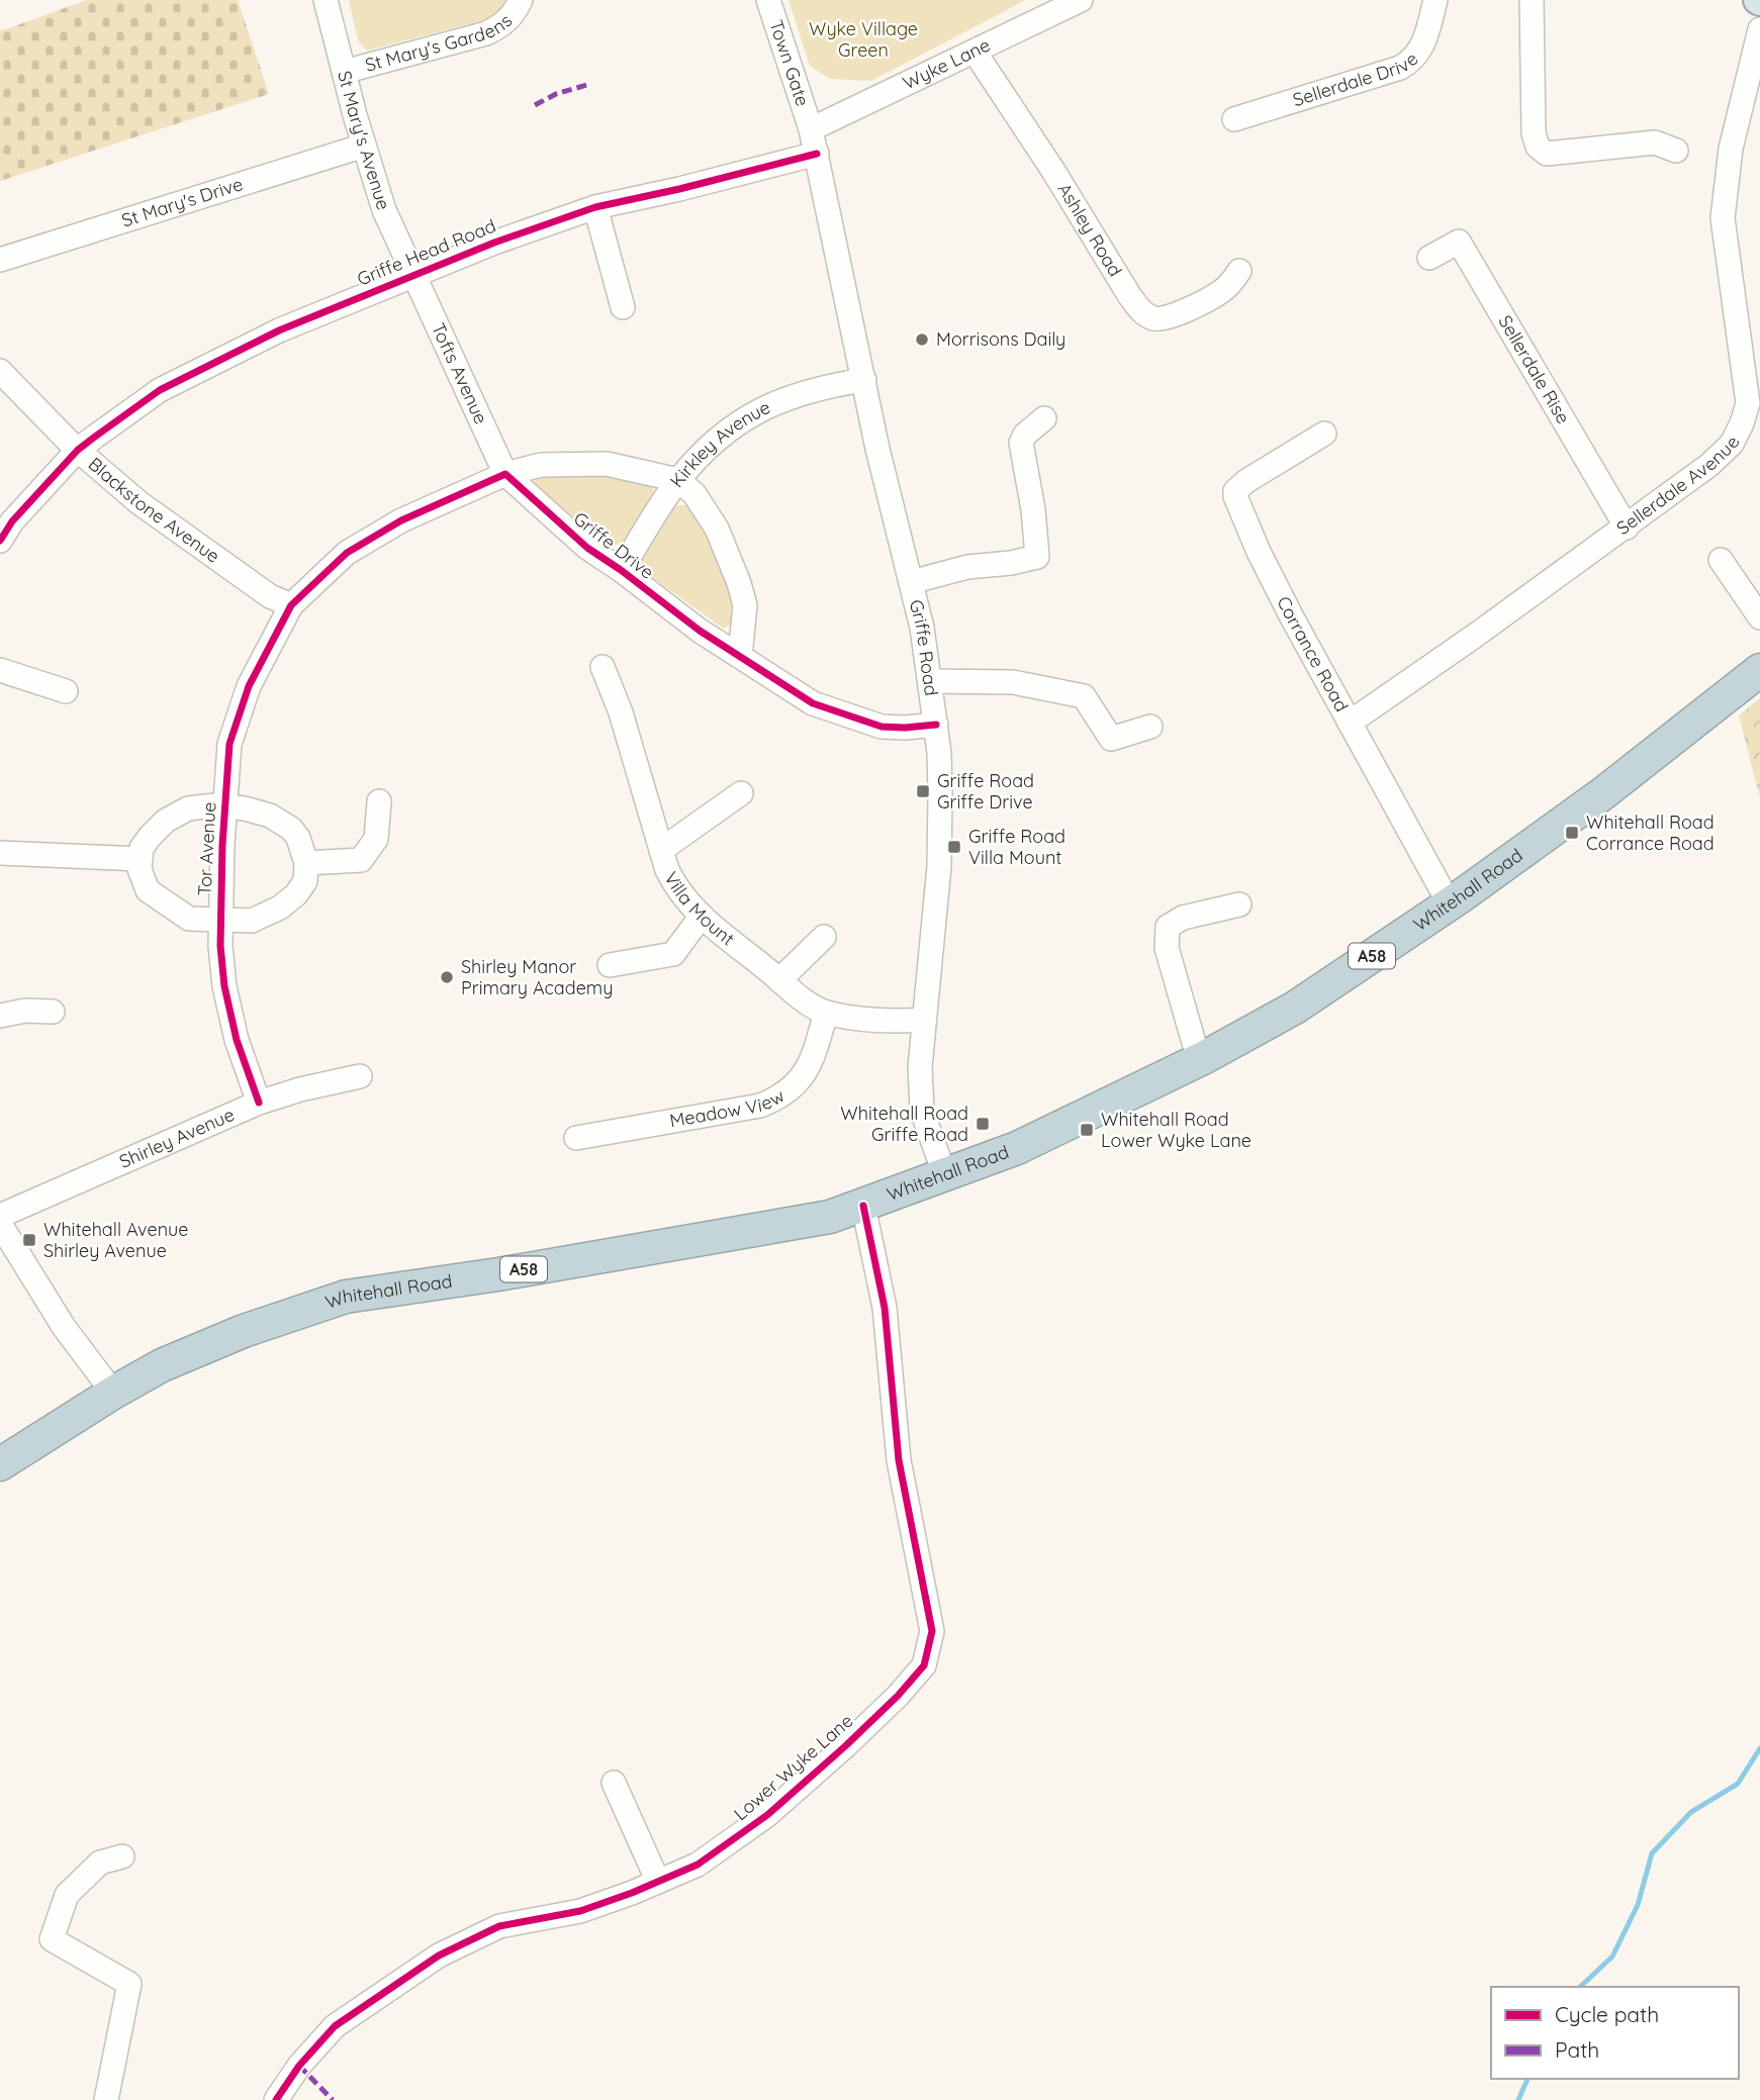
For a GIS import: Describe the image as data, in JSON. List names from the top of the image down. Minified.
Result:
{"streets":{"highway":["Whitehall Road","A58"],"street":["St Mary's Gardens","Town Gate","Wyke Lane","Sellerdale Drive","St Mary's Avenue","St Mary's Drive","Ashley Road","Griffe Head Road","Sellerdale Rise","Tofts Avenue","Kirkley Avenue","Sellerdale Avenue","Blackstone Avenue","Griffe Drive","Griffe Road","Corrance Road","Tor Avenue","Villa Mount","Meadow View","Shirley Avenue","Lower Wyke Lane"]},"crossings":[["St Mary's Gardens","St Mary's Avenue"],["Town Gate","Wyke Lane"],["Town Gate","Griffe Road"],["Wyke Lane","Ashley Road"],["Wyke Lane","Griffe Road"],["St Mary's Avenue","St Mary's Drive"],["St Mary's Avenue","Griffe Head Road"],["St Mary's Avenue","Tofts Avenue"],["Griffe Head Road","Tofts Avenue"],["Griffe Head Road","Blackstone Avenue"],["Griffe Head Road","Griffe Road"],["Sellerdale Rise","Sellerdale Avenue"],["Tofts Avenue","Griffe Drive"],["Kirkley Avenue","Griffe Drive"],["Kirkley Avenue","Griffe Road"],["Sellerdale Avenue","Corrance Road"],["Blackstone Avenue","Tor Avenue"],["Griffe Drive","Griffe Road"],["Griffe Road","Whitehall Road"],["Griffe Road","Villa Mount"],["Corrance Road","Whitehall Road"],["Tor Avenue","Shirley Avenue"],["Whitehall Road","Lower Wyke Lane"],["Villa Mount","Meadow View"]],"parks":["Wyke Village Green"],"places":{"other":["Morrisons Daily","Shirley Manor Primary Academy"],"transit":["Griffe Road Griffe Drive","Whitehall Road Corrance Road","Griffe Road Villa Mount","Whitehall Road Griffe Road","Whitehall Road Lower Wyke Lane","Whitehall Avenue Shirley Avenue"]},"legend":["Cycle path","Path"]}
